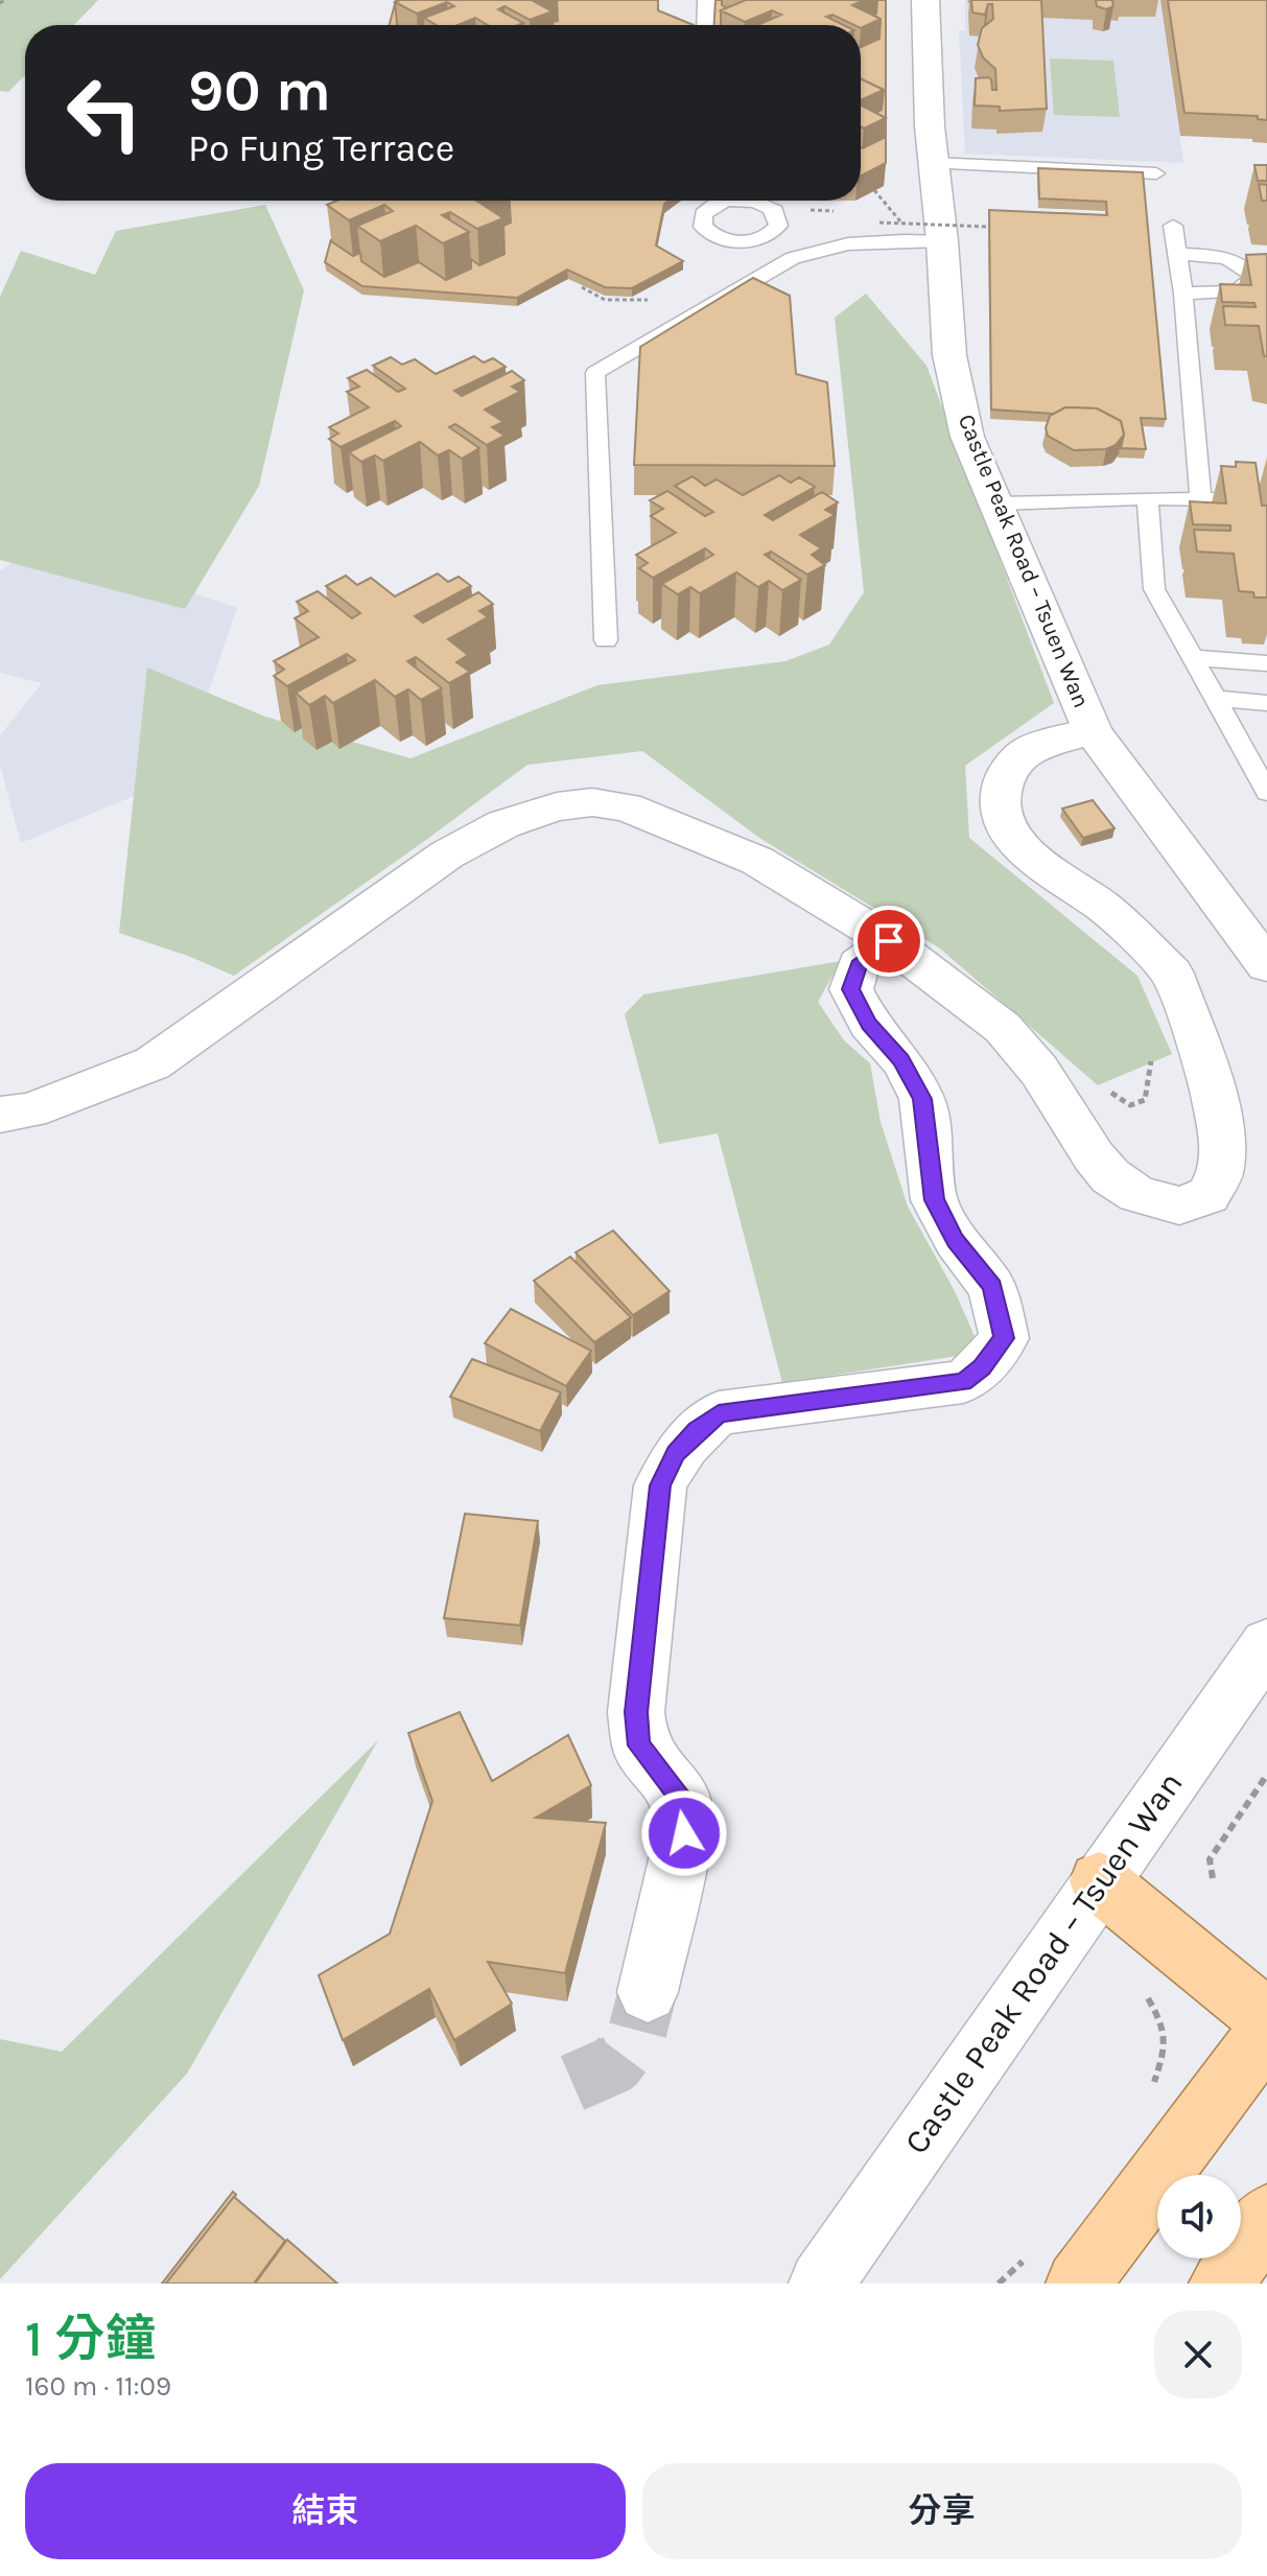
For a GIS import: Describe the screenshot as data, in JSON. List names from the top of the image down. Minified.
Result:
{"streets":{"street":["Castle Peak Road – Tsuen Wan"]},"page":{"turn":["90 m","Po Fung Terrace"],"heading":["1 分鐘","160 m · 11:09"],"buttons":["結束","分享"]}}
